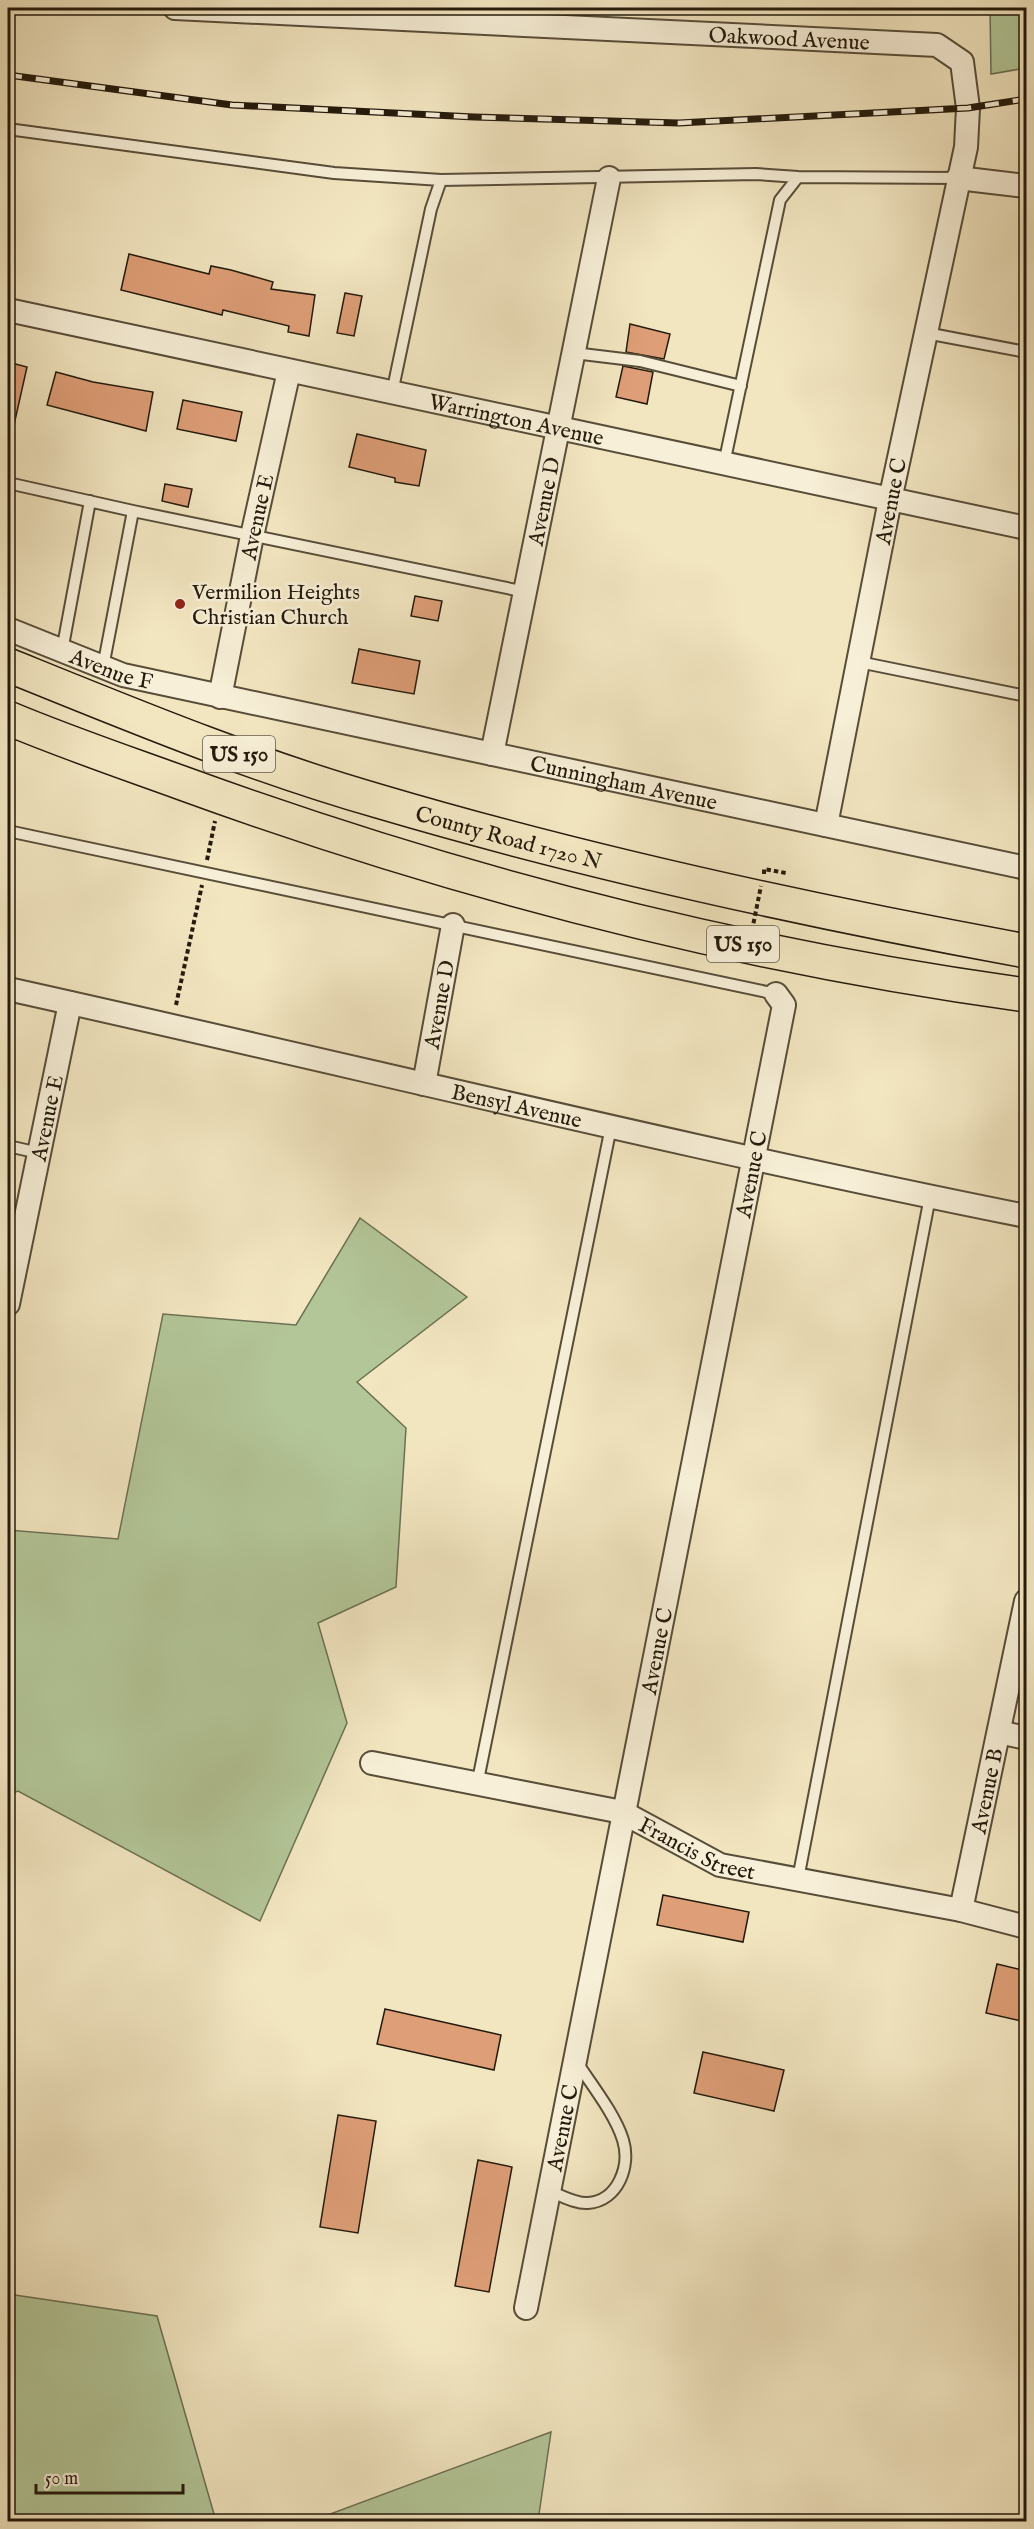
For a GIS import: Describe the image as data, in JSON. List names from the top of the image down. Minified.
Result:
{"streets":{"main road":["US 150","County Road 1720 N"],"street":["Oakwood Avenue","Warrington Avenue","Avenue D","Avenue C","Avenue E","Avenue F","Cunningham Avenue","Bensyl Avenue","Avenue B","Francis Street"]},"crossings":[["Oakwood Avenue","Avenue C"],["Warrington Avenue","Avenue D"],["Warrington Avenue","Avenue C"],["Warrington Avenue","Avenue E"],["Avenue D","Cunningham Avenue"],["Avenue D","Bensyl Avenue"],["Avenue C","Cunningham Avenue"],["Avenue C","Bensyl Avenue"],["Avenue C","Francis Street"],["Avenue E","Avenue F"],["Avenue E","Cunningham Avenue"],["Avenue E","Bensyl Avenue"],["Avenue F","Cunningham Avenue"],["Avenue B","Francis Street"]],"places":["Vermilion Heights Christian Church"],"scale_bar":"50 m"}
